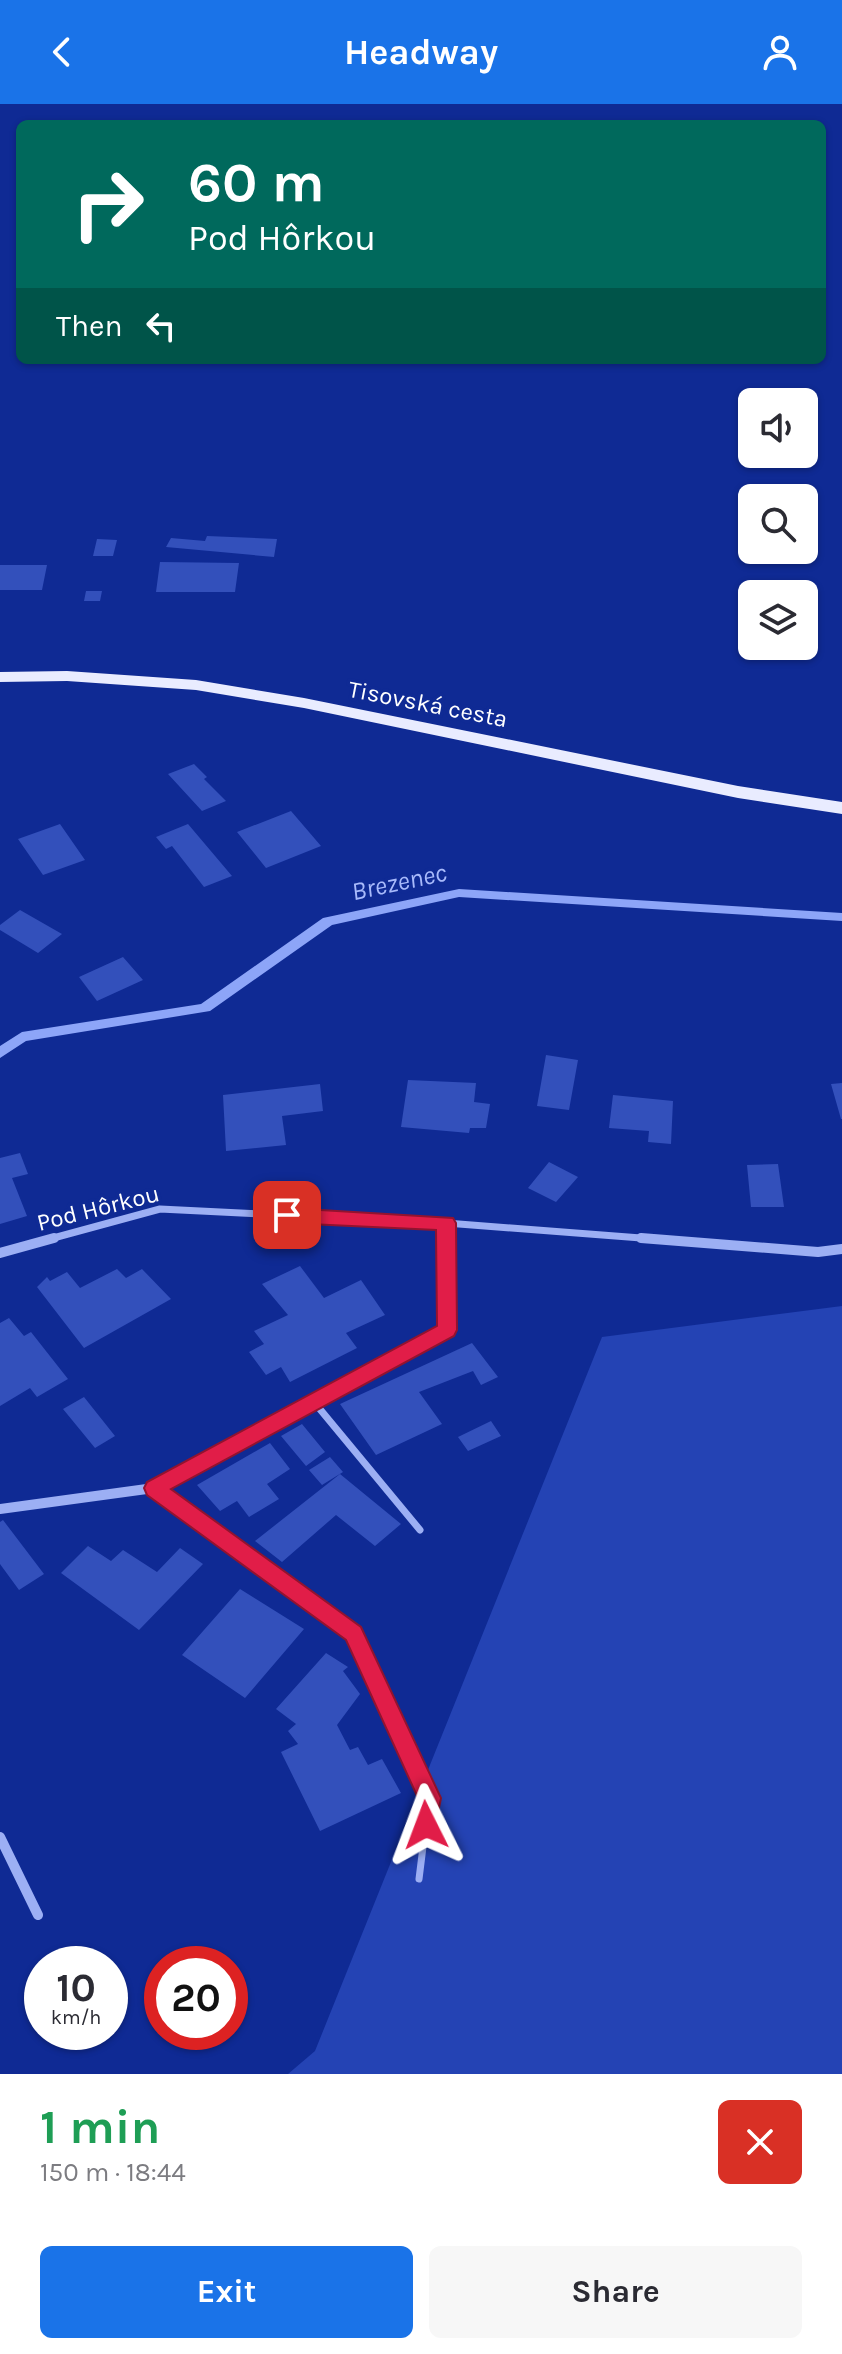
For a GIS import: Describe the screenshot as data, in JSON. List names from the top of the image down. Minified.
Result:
{"streets":{"main road":["Tisovská cesta"],"street":["Pod Hôrkou"]},"water":["Brezenec"],"page":{"header":"Headway","turn":["60 m","Pod Hôrkou"],"then":"Then","speed":"10 km/h","limit":"20","heading":["1 min","150 m · 18:44"],"buttons":["Exit","Share"]}}
